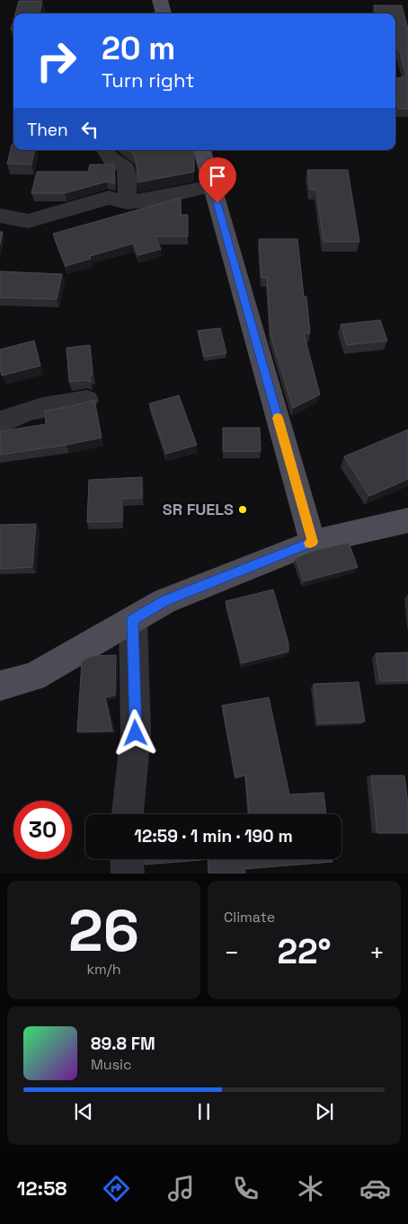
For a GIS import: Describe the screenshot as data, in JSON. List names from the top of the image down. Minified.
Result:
{"places":["SR FUELS"],"page":{"turn":["20 m","Turn right"],"then":"Then","limit":"30","trip":"12:59 · 1 min · 190 m","tile":[["26","km/h"],"Climate"],"heat":["−","22°","+"],"song":["89.8 FM","Music"],"tabs":"12:58"}}
